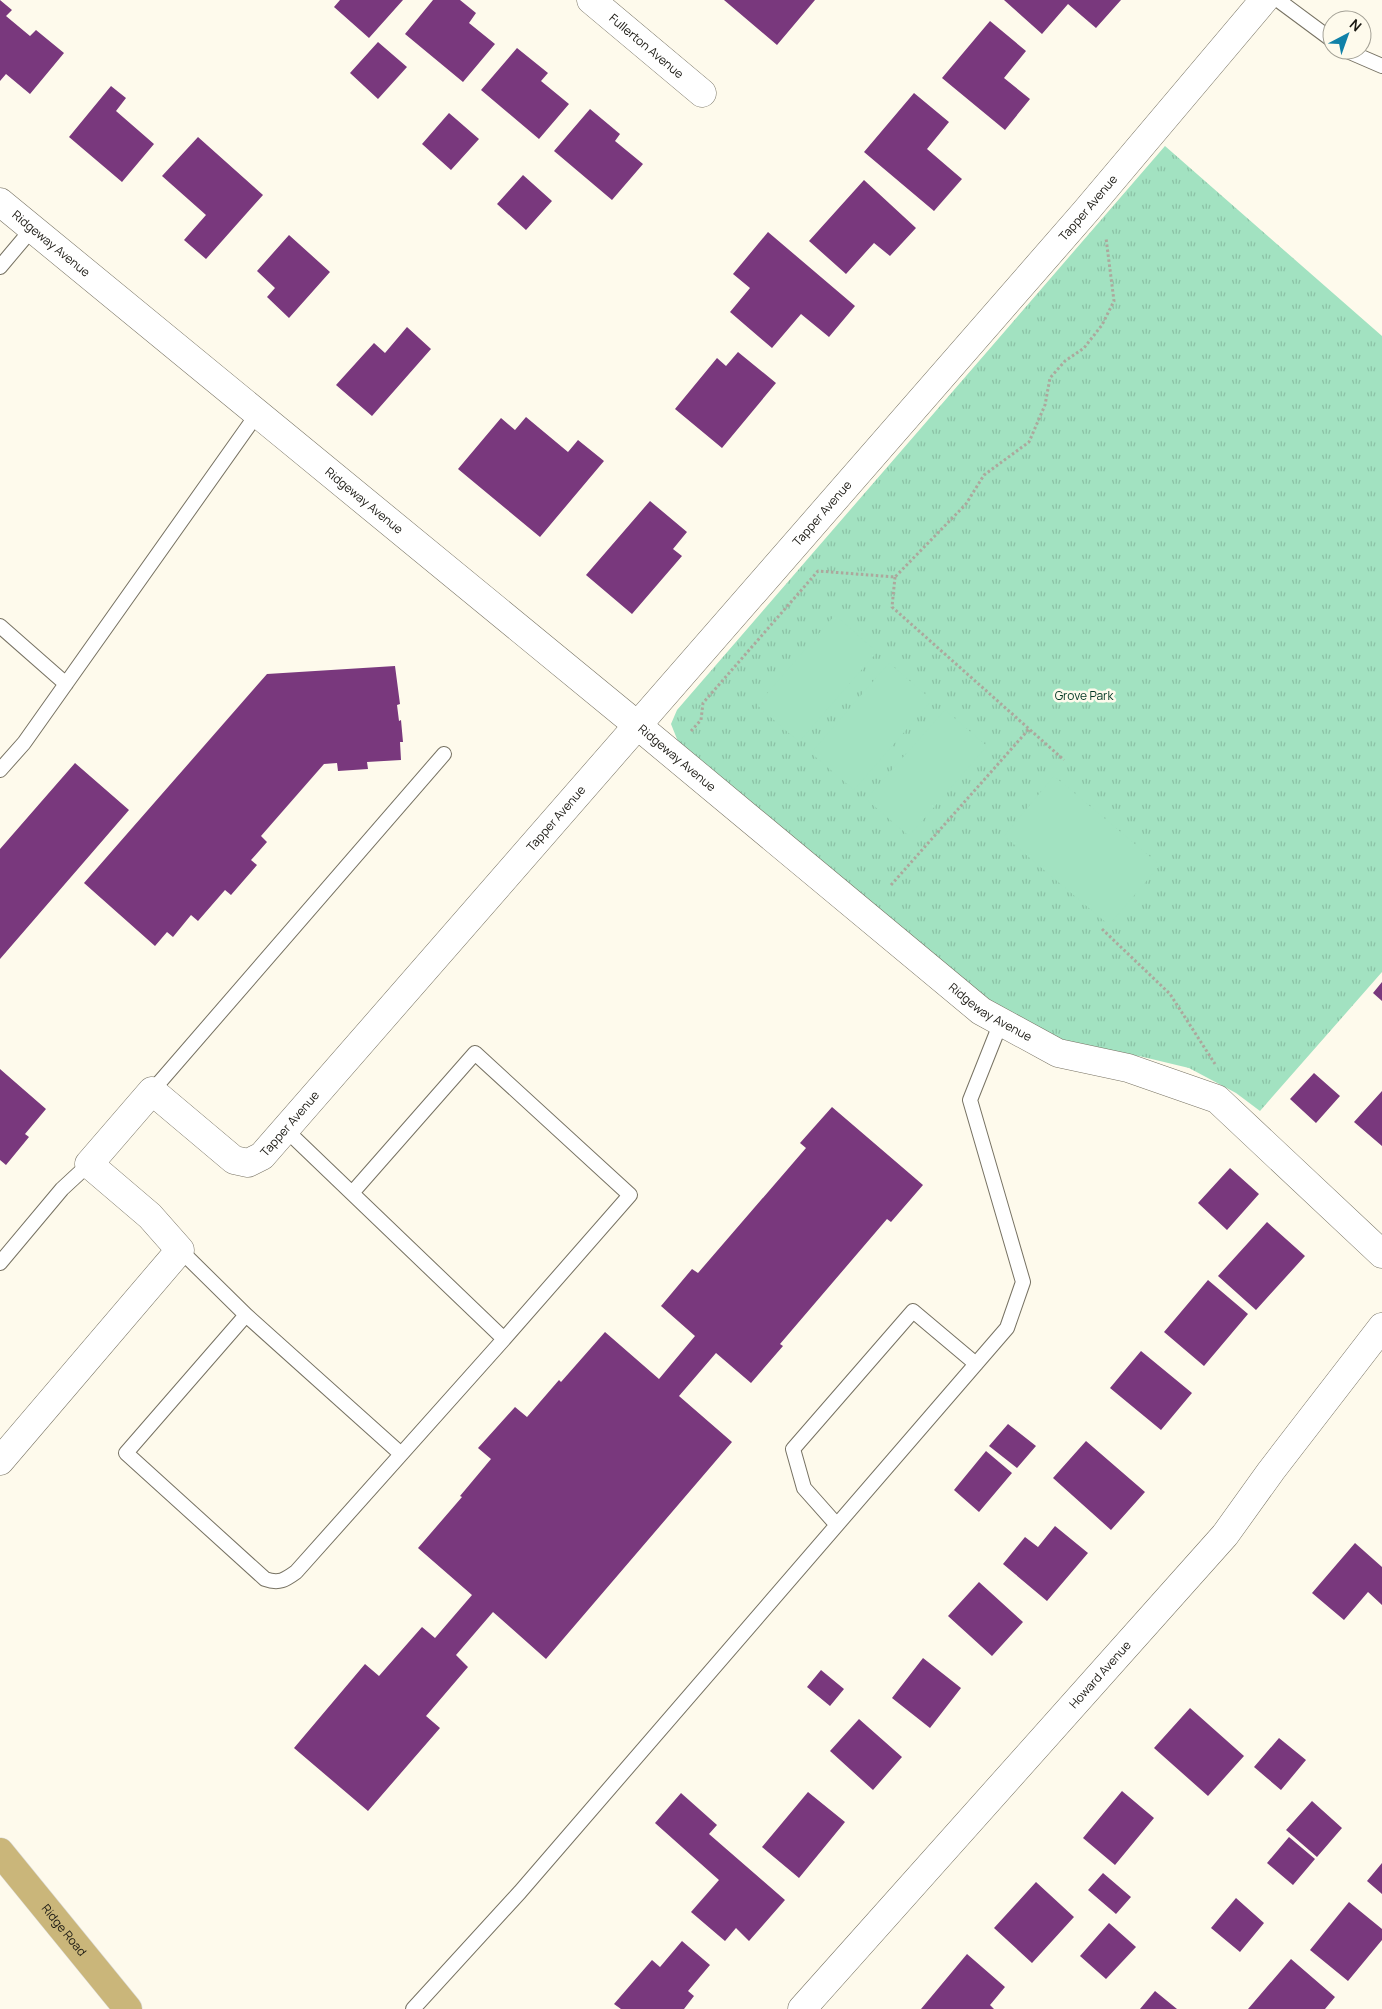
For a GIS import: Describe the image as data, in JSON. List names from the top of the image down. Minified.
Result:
{"streets":{"main road":["Ridge Road"],"street":["Fullerton Avenue","Tapper Avenue","Ridgeway Avenue","Howard Avenue"]},"crossings":[["Tapper Avenue","Ridgeway Avenue"]],"parks":["Grove Park"],"north":"top right"}
